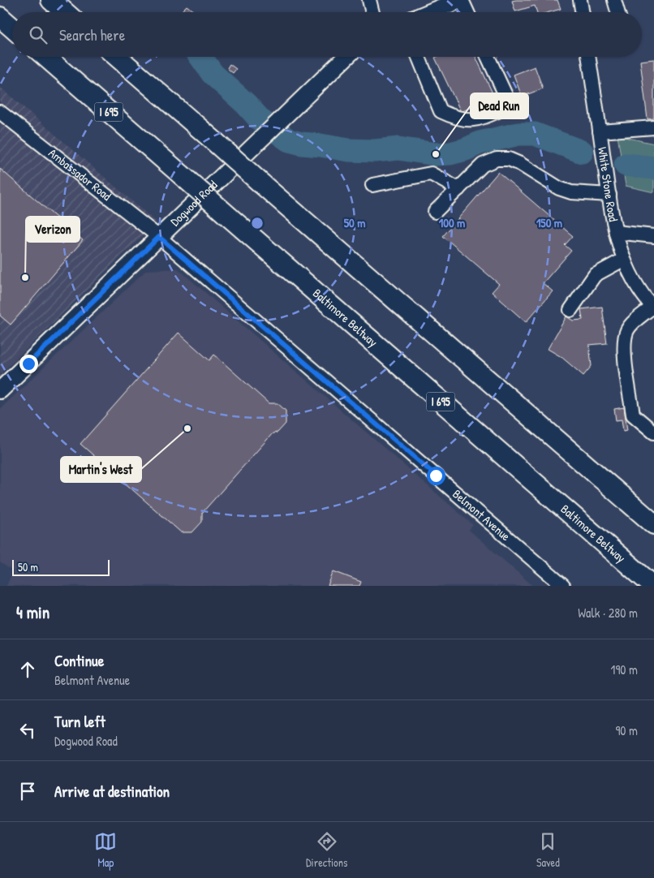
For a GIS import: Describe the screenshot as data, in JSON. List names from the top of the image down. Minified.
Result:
{"streets":{"highway":["I 695","Baltimore Beltway"],"main road":["Dogwood Road"],"street":["Ambassador Road","White Stone Road","Belmont Avenue"]},"crossings":[["Ambassador Road","Dogwood Road"],["Ambassador Road","Belmont Avenue"],["Dogwood Road","Belmont Avenue"]],"places":["Dead Run","Verizon","Martin's West"],"scale_bar":"50 m","page":{"search":"Search here","scale":"50 m","heading":["4 min","Walk · 280 m"],"list":[["Continue","Belmont Avenue","190 m"],["Turn left","Dogwood Road","90 m"],"Arrive at destination"],"nav":["Map","Directions","Saved"]},"rings":["50 m","100 m","150 m"]}
